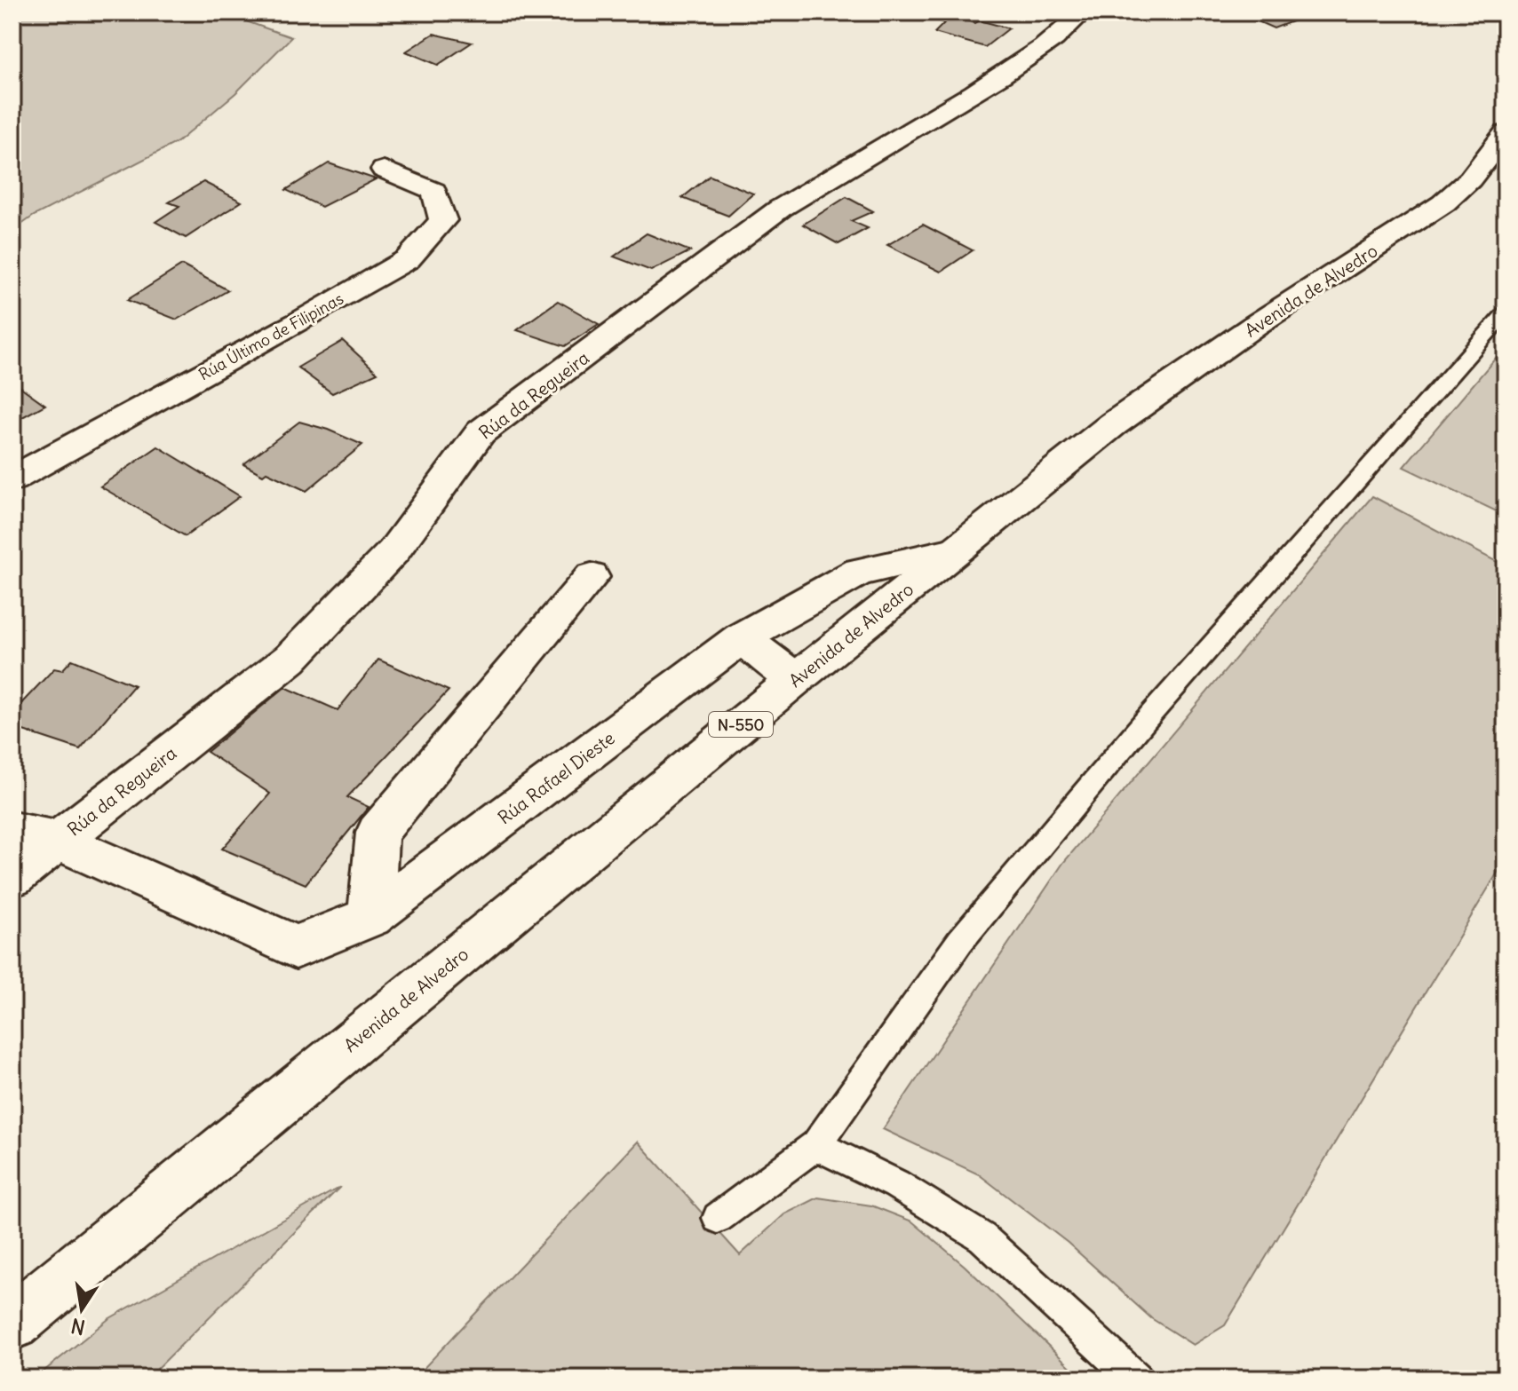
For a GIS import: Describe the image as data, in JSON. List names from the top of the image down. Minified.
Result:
{"streets":{"main road":["Avenida de Alvedro","Rúa Último de Filipinas","Rúa da Regueira","N-550","Rúa Rafael Dieste"]},"crossings":[["Avenida de Alvedro","Rúa Rafael Dieste"],["Rúa da Regueira","Rúa Rafael Dieste"]],"north":"bottom"}
